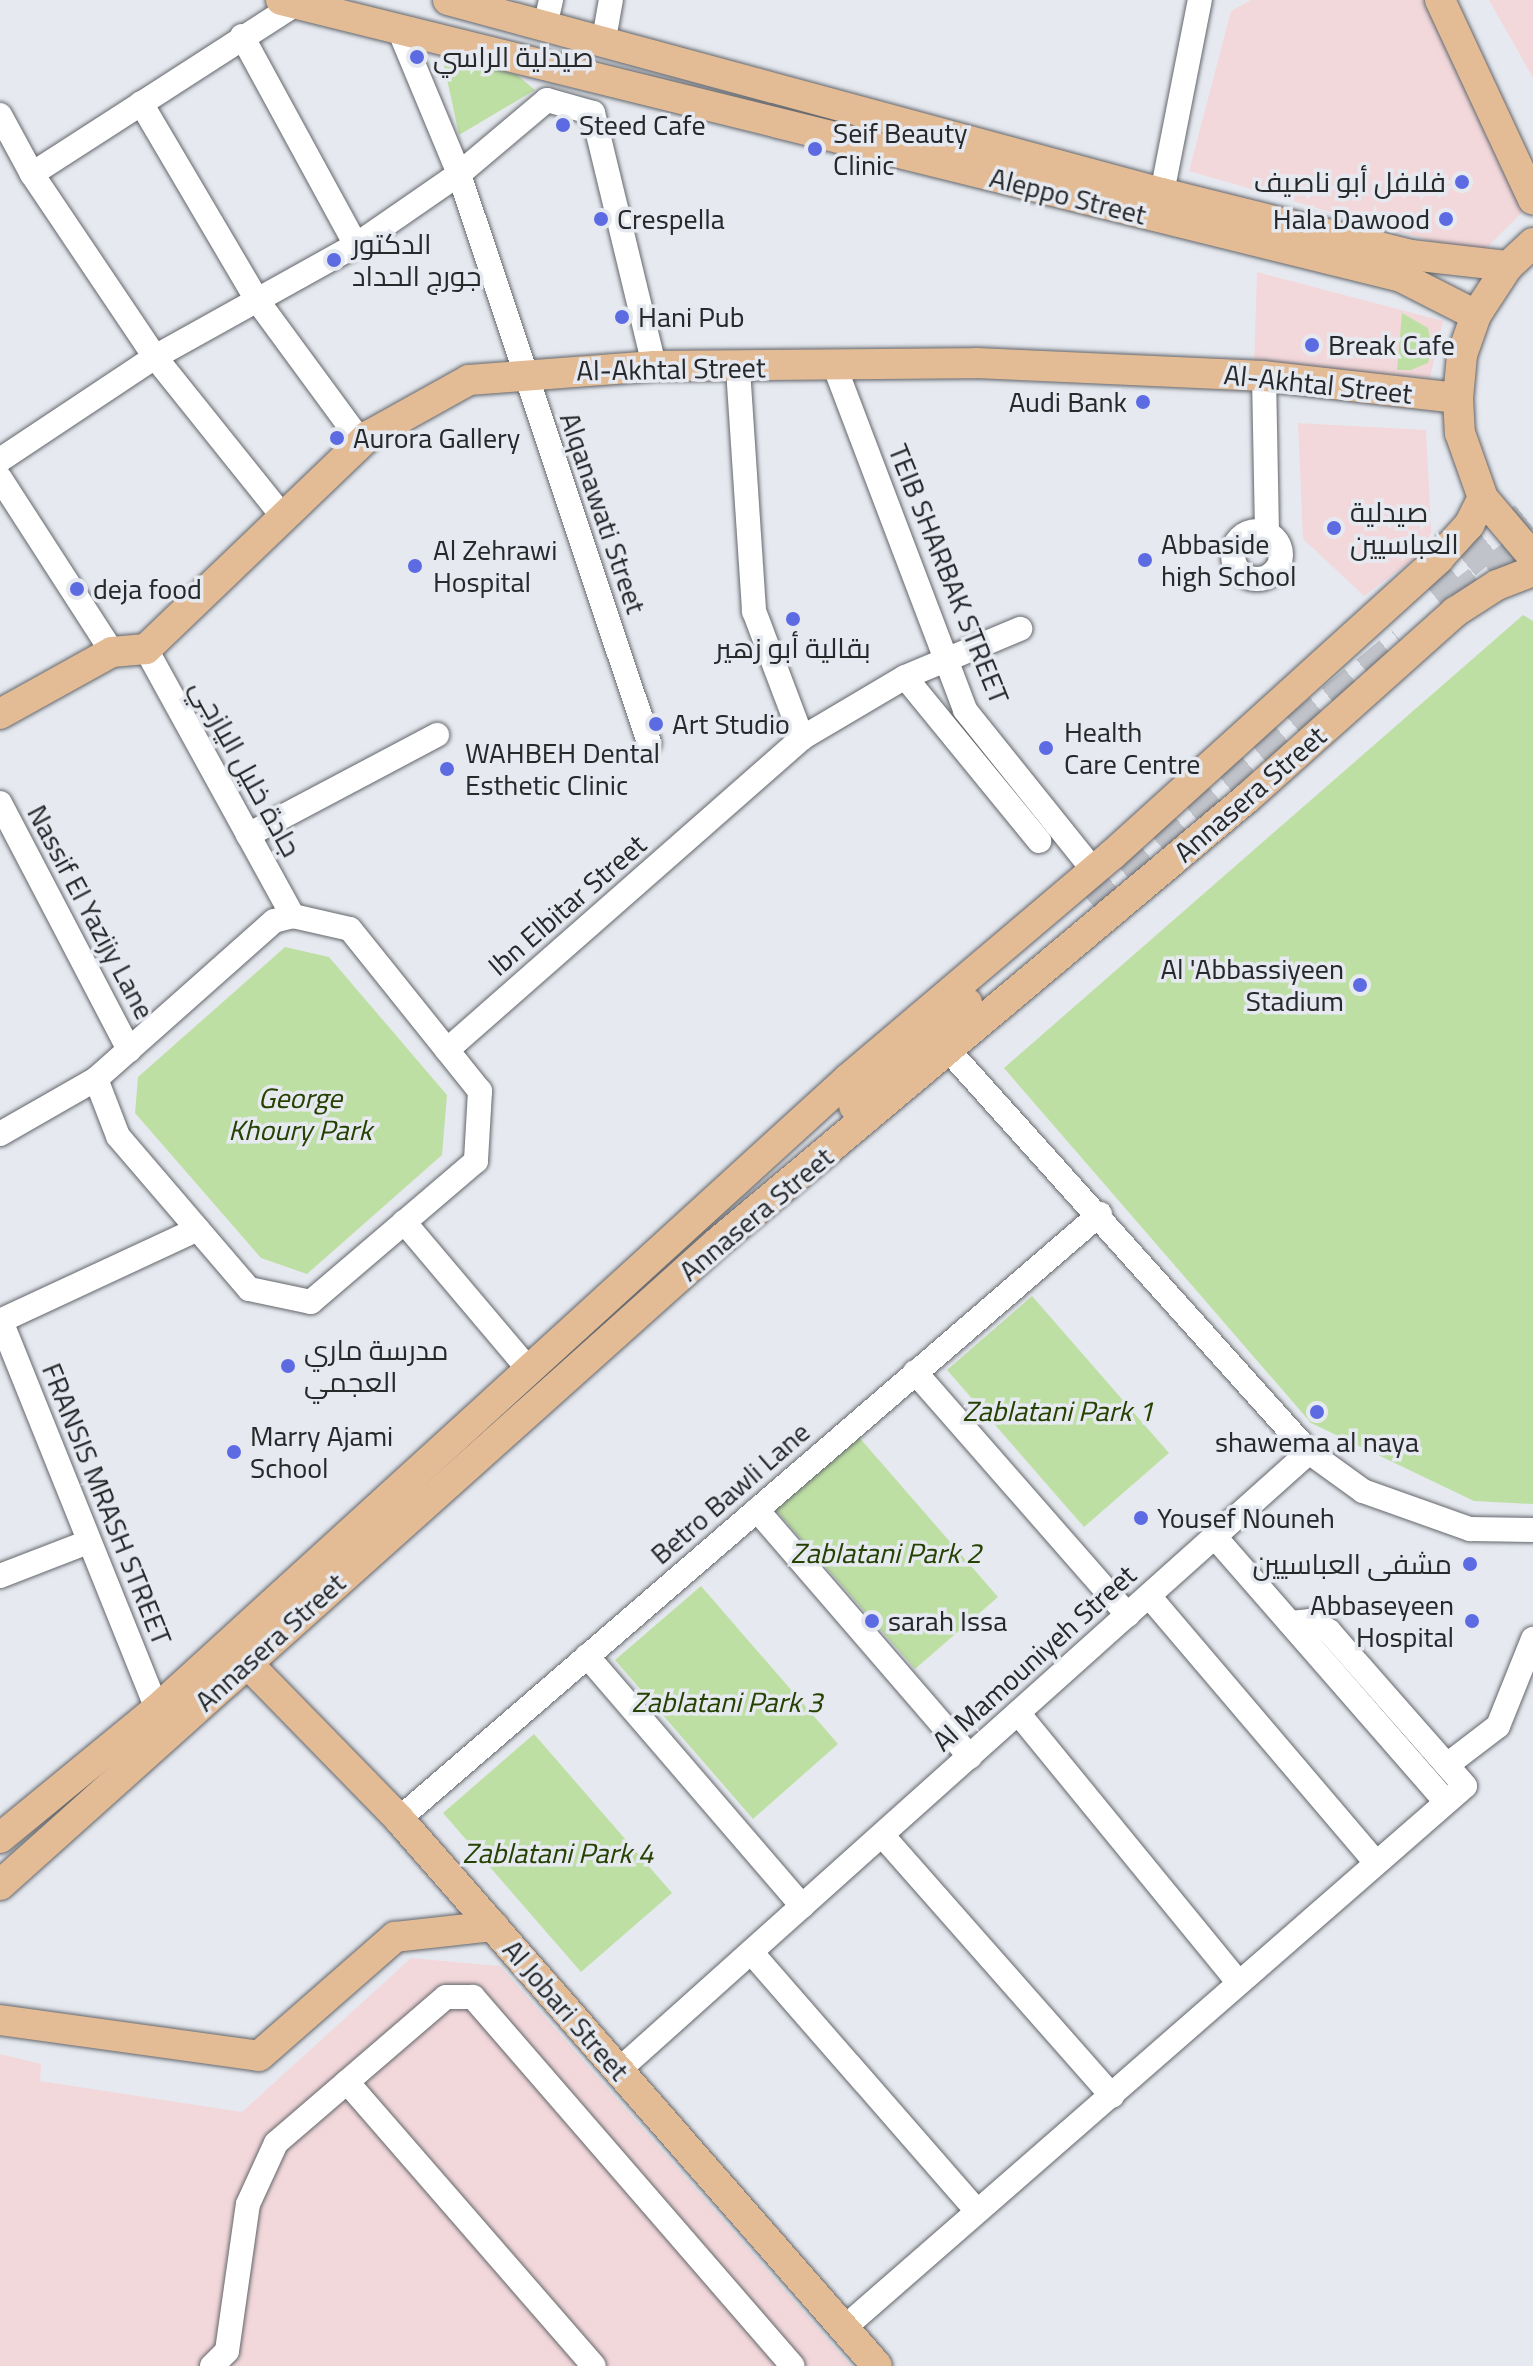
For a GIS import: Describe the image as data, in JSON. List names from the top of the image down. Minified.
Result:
{"streets":{"main road":["Aleppo Street","Al-Akhtal Street","Annasera Street","Al Jobari Street"],"street":["Alqanawati Street","TEIB SHARBAK STREET","جادة خليل اليازجي","Ibn Elbitar Street","Nassif El Yazijy Lane","Betro Bawli Lane","FRANSIS MRASH STREET","Al Mamouniyeh Street"]},"crossings":[["Aleppo Street","Alqanawati Street"],["Al-Akhtal Street","Alqanawati Street"],["Al-Akhtal Street","TEIB SHARBAK STREET"],["Al-Akhtal Street","جادة خليل اليازجي"],["TEIB SHARBAK STREET","Annasera Street"],["TEIB SHARBAK STREET","Ibn Elbitar Street"],["Annasera Street","FRANSIS MRASH STREET"],["Annasera Street","Al Jobari Street"],["Betro Bawli Lane","Al Jobari Street"],["Al Mamouniyeh Street","Al Jobari Street"]],"parks":["George Khoury Park","Zablatani Park 1","Zablatani Park 2","Zablatani Park 3","Zablatani Park 4"],"places":["صيدلية الراسي","Steed Cafe","Seif Beauty Clinic","فلافل أبو ناصيف","Crespella","Hala Dawood","الدكتور جورج الحداد","Hani Pub","Break Cafe","Audi Bank","Aurora Gallery","صيدلية العباسيين","Abbaside high School","Al Zehrawi Hospital","deja food","بقالية أبو زهير","Art Studio","Health Care Centre","WAHBEH Dental Esthetic Clinic","Al 'Abbassiyeen Stadium","مدرسة ماري العجمي","shawema al naya","Marry Ajami School","Yousef Nouneh","مشفى العباسيين","sarah Issa","Abbaseyeen Hospital"]}
